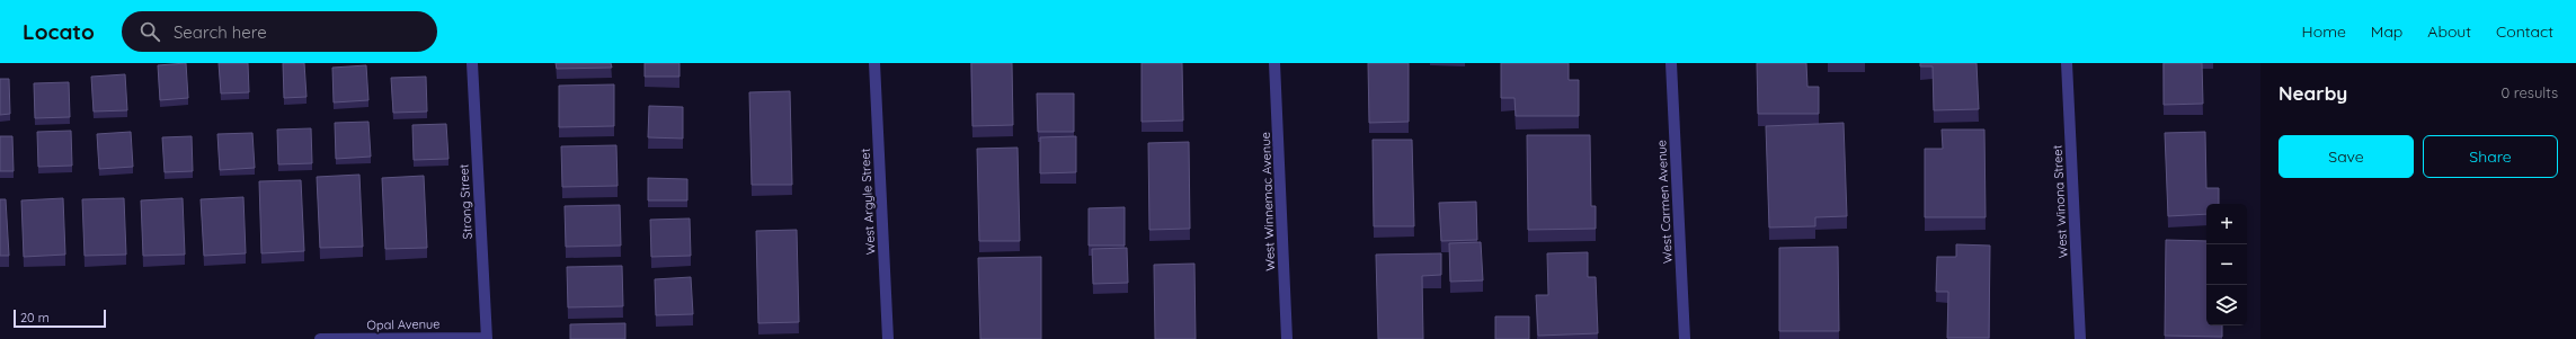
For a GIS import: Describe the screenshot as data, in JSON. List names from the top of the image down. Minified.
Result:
{"streets":{"street":["Strong Street","West Argyle Street","West Winnemac Avenue","West Carmen Avenue","West Winona Street","Opal Avenue"]},"crossings":[["Strong Street","Opal Avenue"]],"scale_bar":"20 m","page":{"header":"Locato","search":"Search here","nav":["Home","Map","About","Contact"],"heading":["Nearby","0 results"],"buttons":["Save","Share"],"map_buttons":["+","−"],"scale":"20 m"}}
